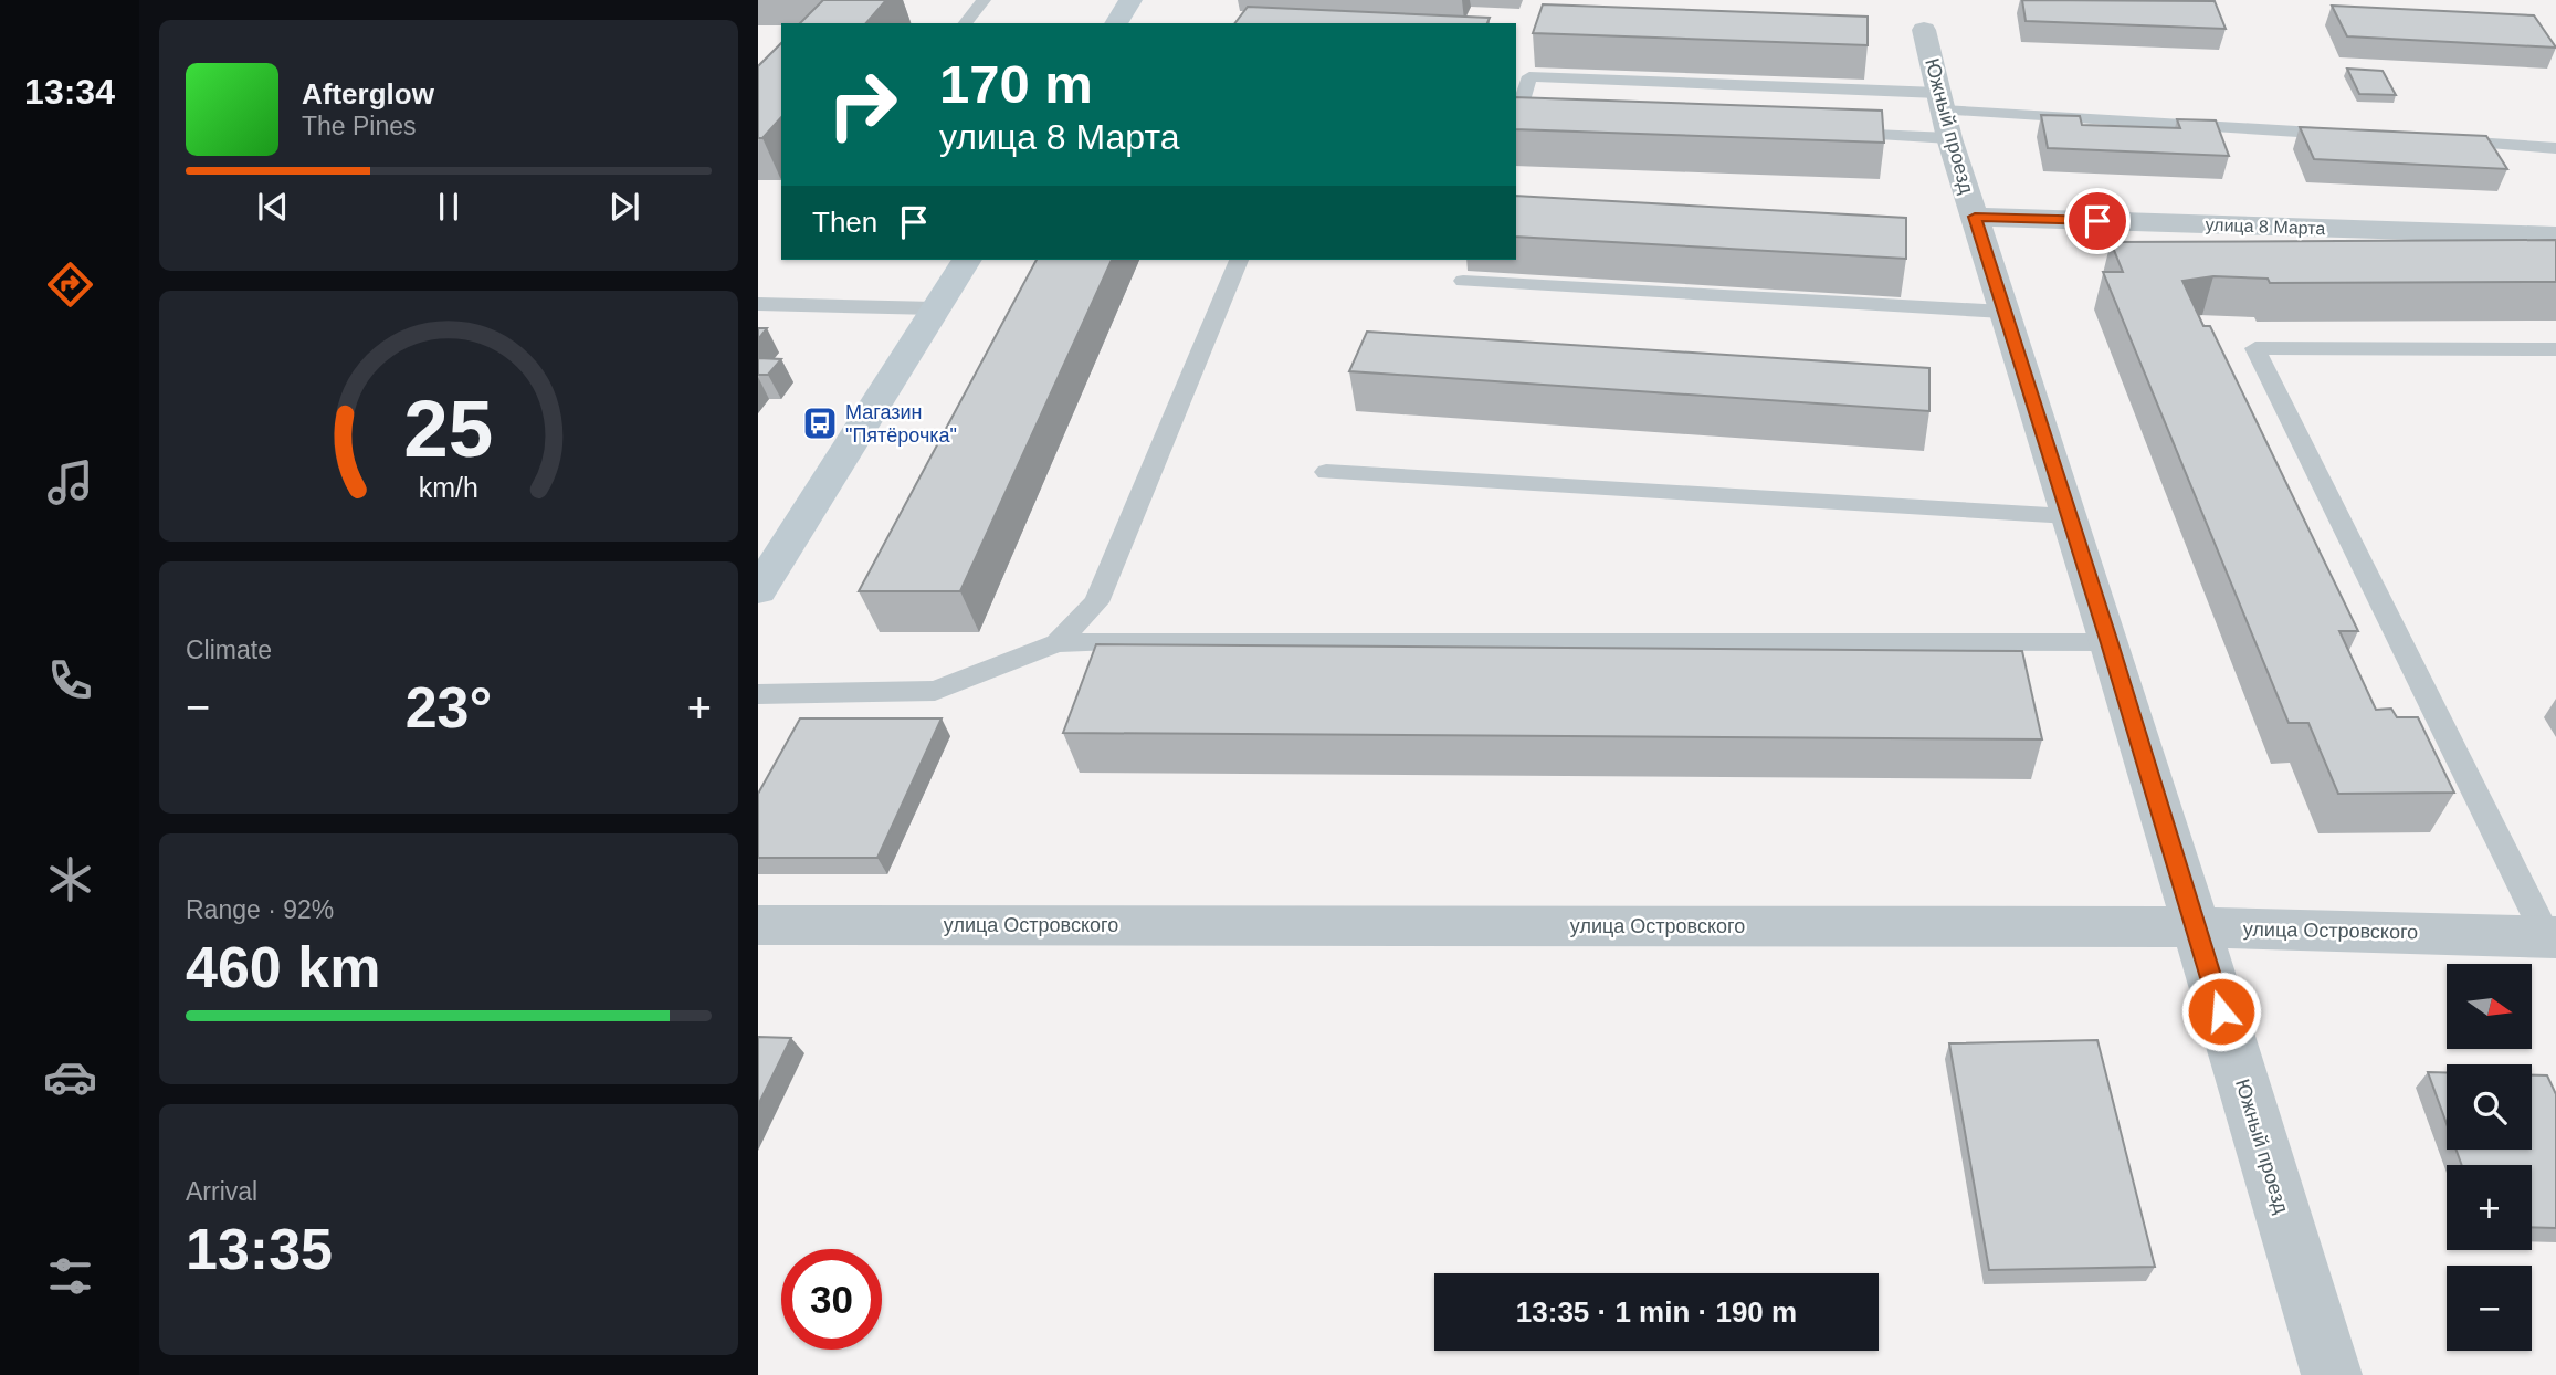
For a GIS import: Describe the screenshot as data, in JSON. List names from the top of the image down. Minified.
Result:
{"streets":{"street":["Южный проезд","улица 8 Марта","улица Островского"]},"crossings":[["Южный проезд","улица 8 Марта"],["Южный проезд","улица Островского"]],"places":{"bus stop":["Магазин \"Пятёрочка\""]},"north":"right","page":{"tabs":"13:34","turn":["170 m","улица 8 Марта"],"song":["Afterglow","The Pines"],"then":"Then","tile":["Climate",["Range · 92%","460 km"],["Arrival","13:35"]],"heat":["−","23°","+"],"map_buttons":["+","−"],"limit":"30","trip":"13:35 · 1 min · 190 m","gauge":["25","km/h"]}}
